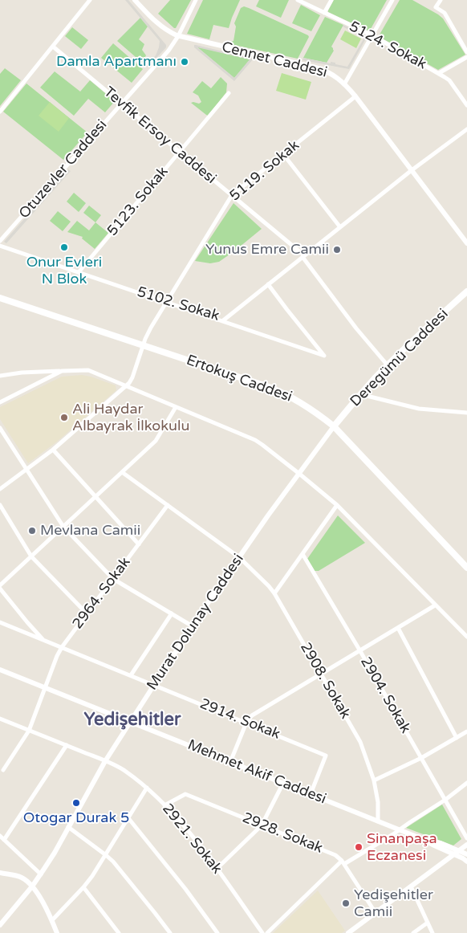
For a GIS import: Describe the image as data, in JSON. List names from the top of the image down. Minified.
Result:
{"streets":{"main road":["Deregümü Caddesi","Ertokuş Caddesi"],"street":["5124. Sokak","Cennet Caddesi","Tevfik Ersoy Caddesi","Otuzevler Caddesi","5119. Sokak","5123. Sokak","5102. Sokak","2964. Sokak","Murat Dolunay Caddesi","2908. Sokak","2904. Sokak","2914. Sokak","Mehmet Akif Caddesi","2928. Sokak","2921. Sokak"]},"crossings":[["Cennet Caddesi","Otuzevler Caddesi"],["Cennet Caddesi","5119. Sokak"],["Cennet Caddesi","5102. Sokak"],["Tevfik Ersoy Caddesi","Otuzevler Caddesi"],["Tevfik Ersoy Caddesi","5119. Sokak"],["Tevfik Ersoy Caddesi","5123. Sokak"],["Tevfik Ersoy Caddesi","5102. Sokak"],["Tevfik Ersoy Caddesi","Deregümü Caddesi"],["5119. Sokak","5102. Sokak"],["5119. Sokak","Ertokuş Caddesi"],["5123. Sokak","5102. Sokak"],["Deregümü Caddesi","Ertokuş Caddesi"],["Deregümü Caddesi","Murat Dolunay Caddesi"],["Ertokuş Caddesi","Murat Dolunay Caddesi"],["2964. Sokak","2908. Sokak"],["2964. Sokak","2914. Sokak"],["2964. Sokak","Mehmet Akif Caddesi"],["2964. Sokak","2921. Sokak"],["Murat Dolunay Caddesi","2908. Sokak"],["Murat Dolunay Caddesi","2914. Sokak"],["Murat Dolunay Caddesi","Mehmet Akif Caddesi"],["Murat Dolunay Caddesi","2921. Sokak"],["2908. Sokak","Mehmet Akif Caddesi"],["2914. Sokak","Mehmet Akif Caddesi"],["2928. Sokak","2921. Sokak"]],"districts":["Yedişehitler"],"places":["Damla Apartmanı","Onur Evleri N Blok","Yunus Emre Camii","Ali Haydar Albayrak İlkokulu","Mevlana Camii","Otogar Durak 5","Sinanpaşa Eczanesi","Yedişehitler Camii"]}
